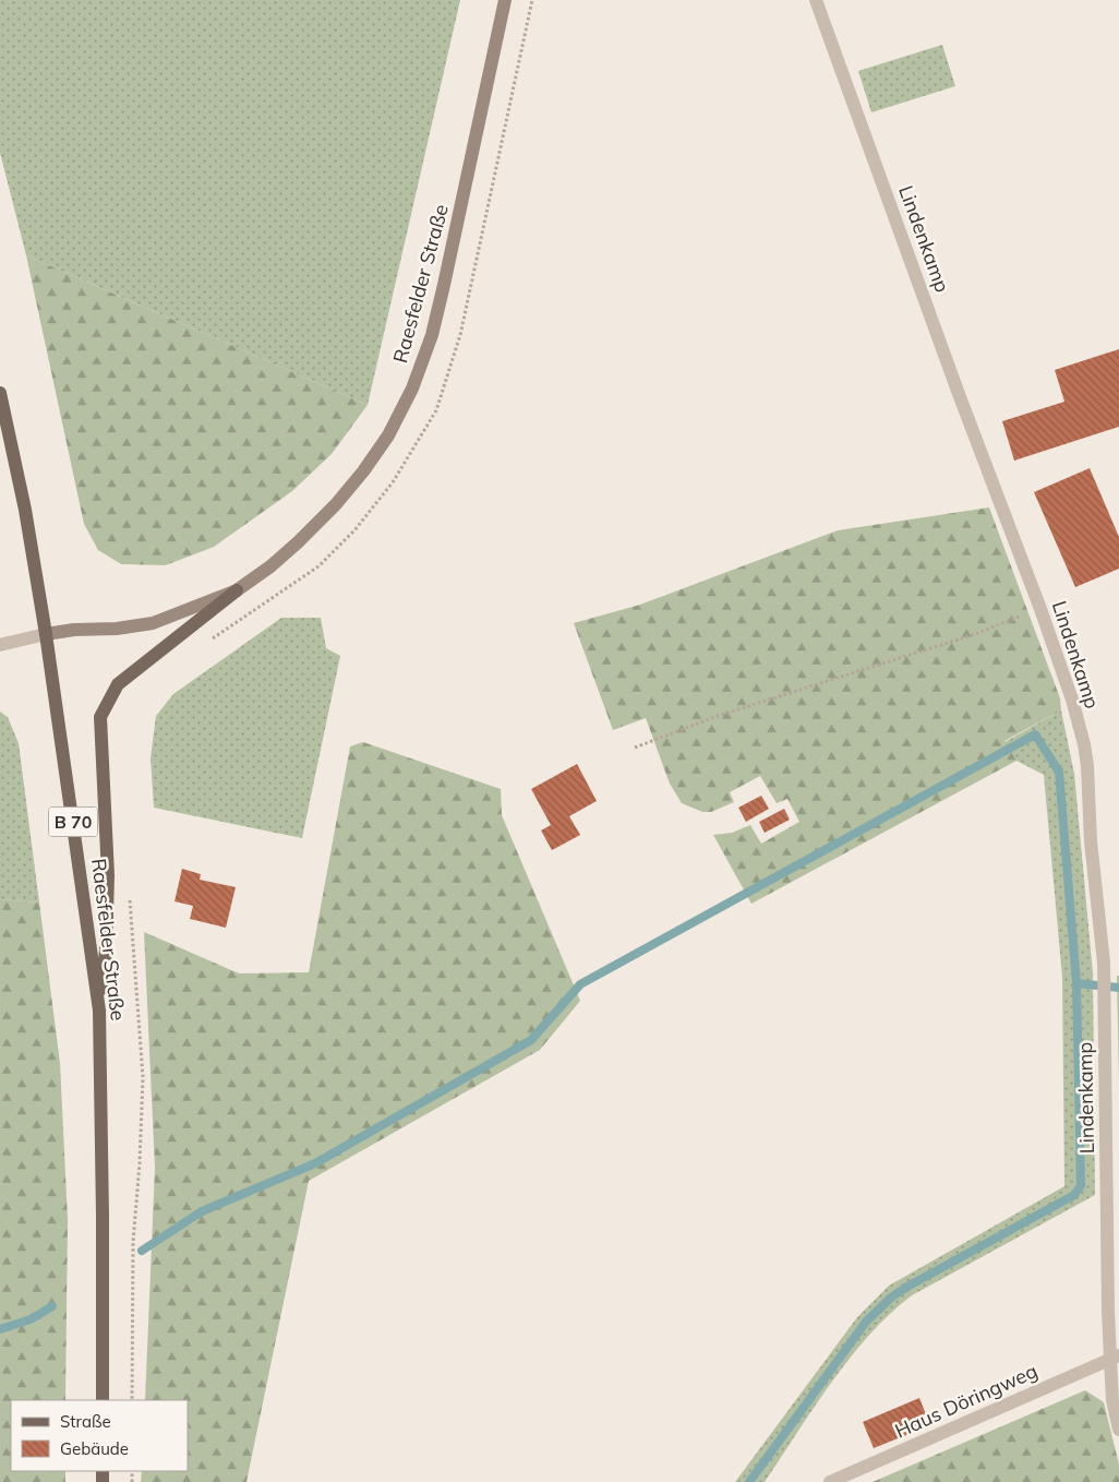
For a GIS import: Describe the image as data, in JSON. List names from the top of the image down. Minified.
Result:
{"streets":{"main road":["Raesfelder Straße","B 70"],"street":["Lindenkamp","Haus Döringweg"]},"crossings":[["Lindenkamp","Haus Döringweg"],["Raesfelder Straße","B 70"]],"legend":["Straße","Gebäude"]}
